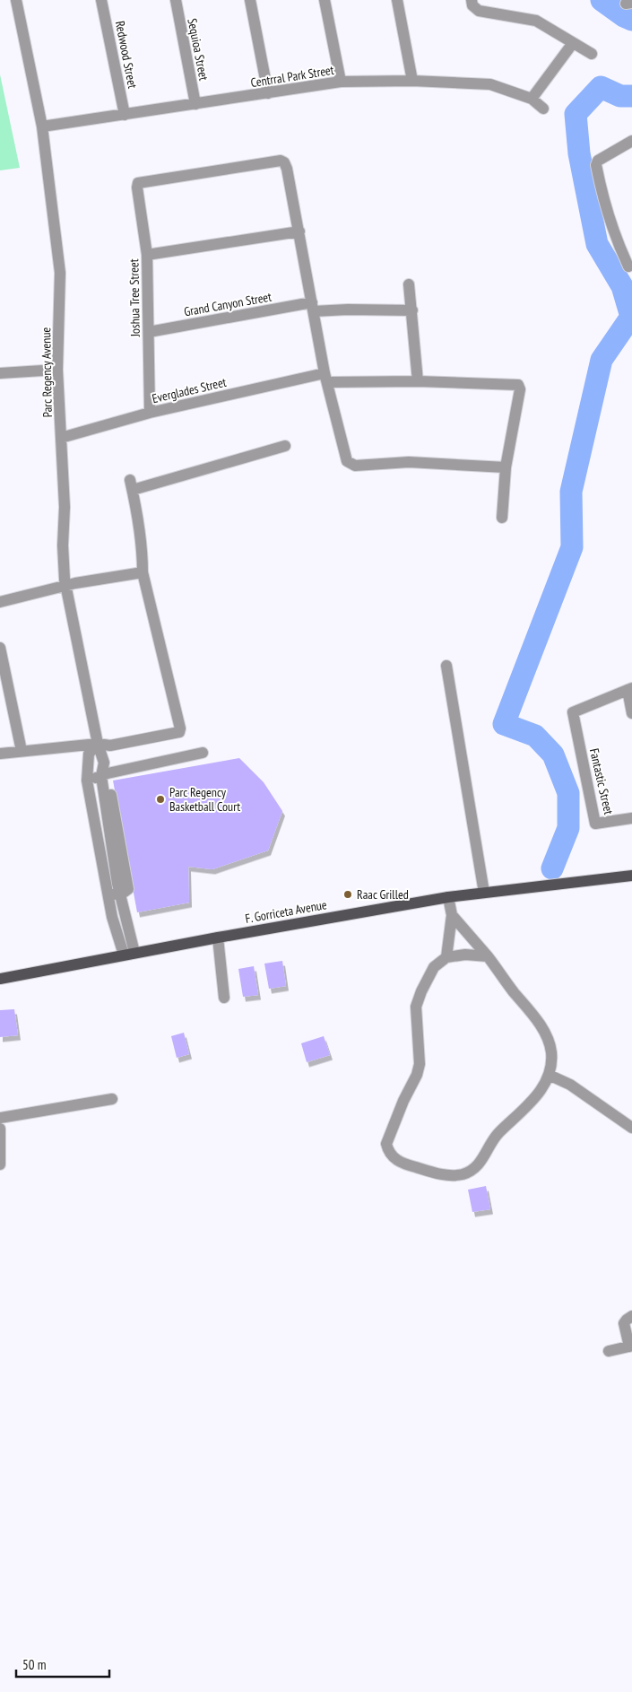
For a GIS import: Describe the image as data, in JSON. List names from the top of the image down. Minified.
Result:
{"streets":{"main road":["F. Gorriceta Avenue"],"street":["Sequioa Street","Redwood Street","Centrral Park Street","Joshua Tree Street","Grand Canyon Street","Parc Regency Avenue","Everglades Street","Fantastic Street"]},"crossings":[["Sequioa Street","Centrral Park Street"],["Redwood Street","Centrral Park Street"],["Centrral Park Street","Parc Regency Avenue"],["Joshua Tree Street","Grand Canyon Street"],["Joshua Tree Street","Everglades Street"],["Parc Regency Avenue","Everglades Street"]],"places":["Parc Regency Basketball Court","Raac Grilled"],"scale_bar":"50 m"}
